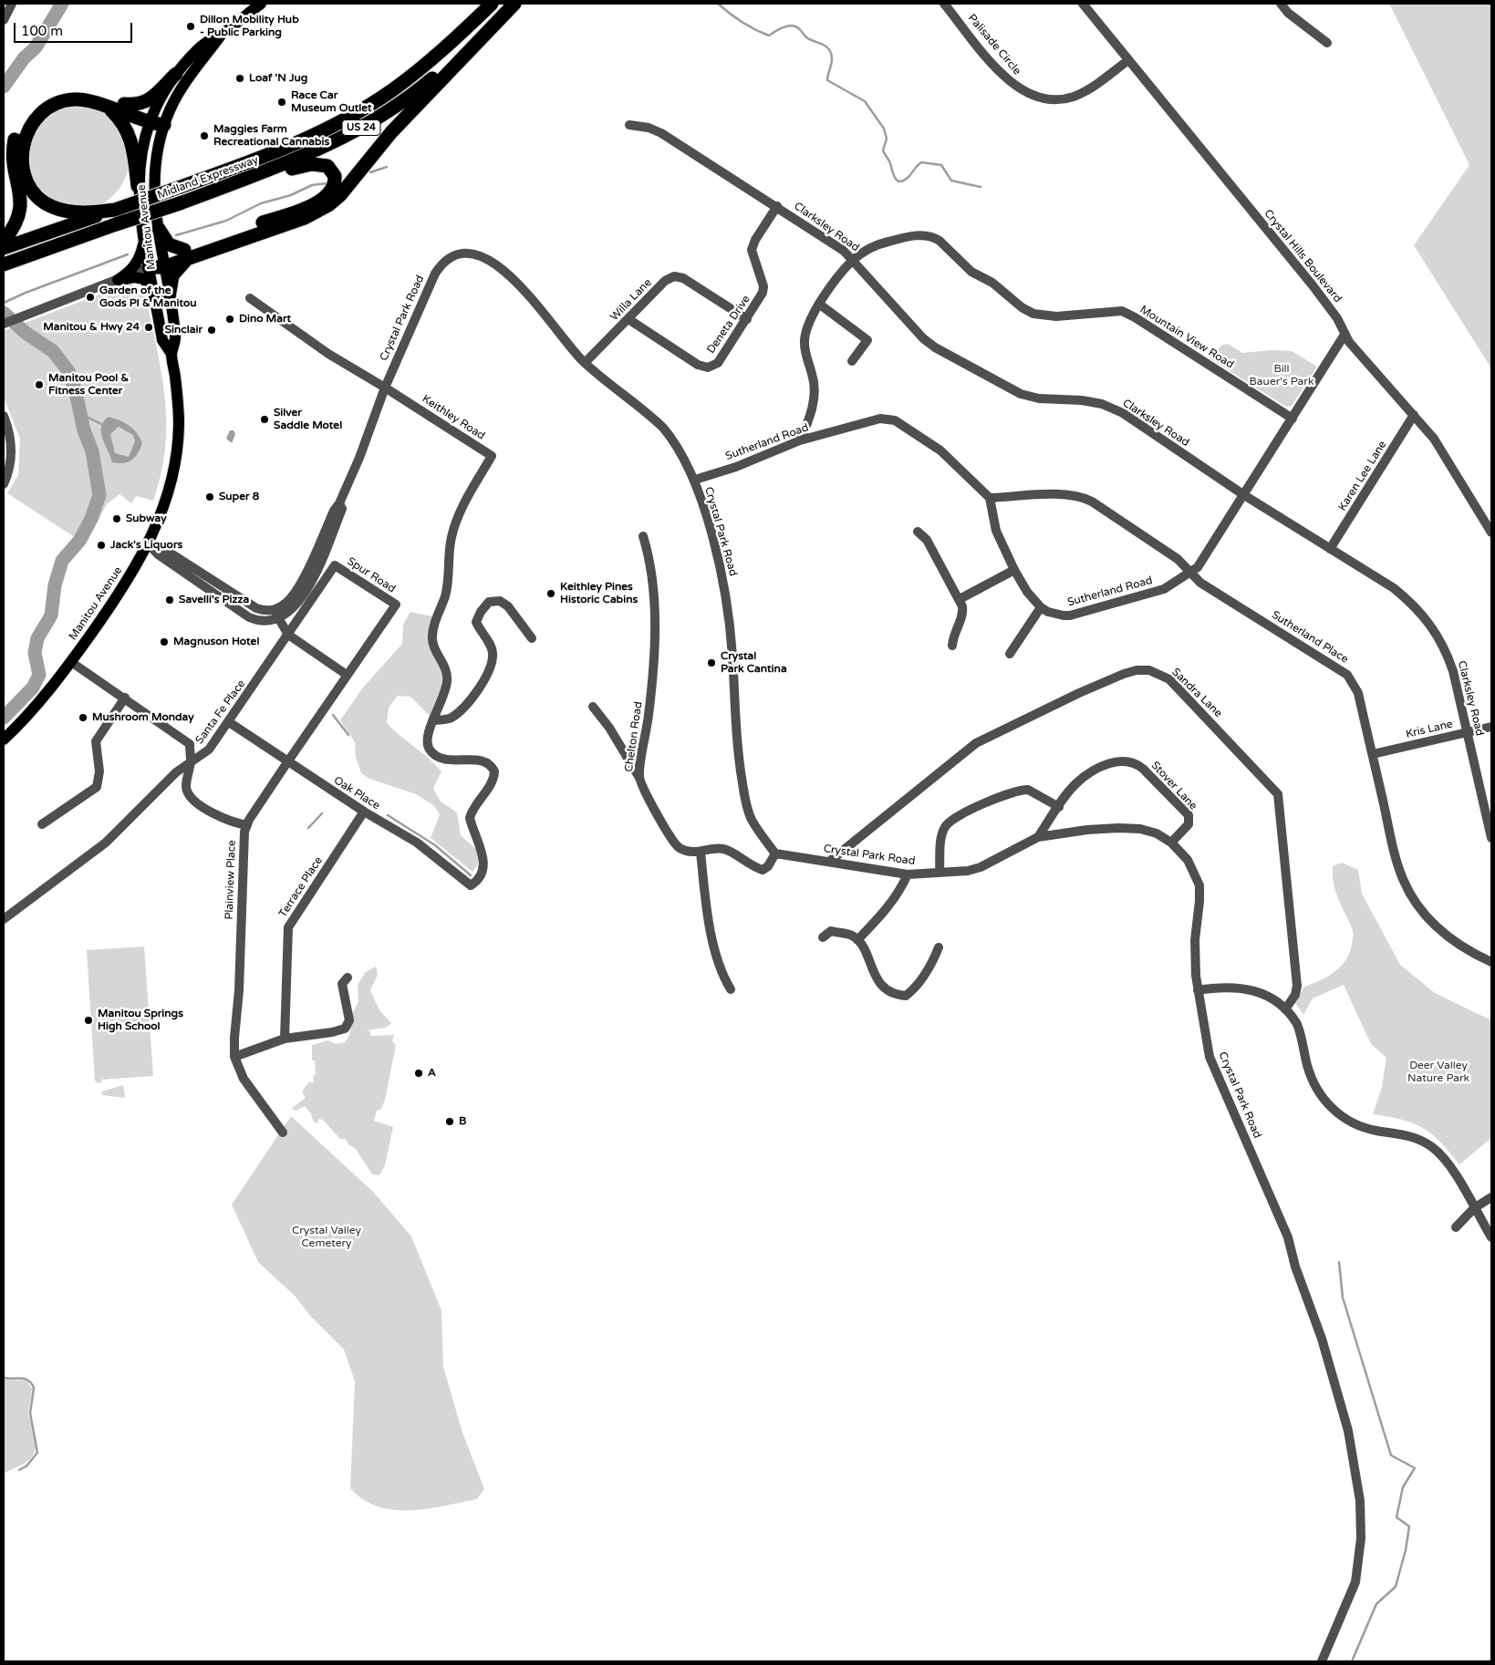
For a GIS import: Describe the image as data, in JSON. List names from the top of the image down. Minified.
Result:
{"streets":{"highway":["US 24","Midland Expressway"],"main road":["Manitou Avenue"],"street":["Palisade Circle","Clarksley Road","Crystal Hills Boulevard","Willa Lane","Crystal Park Road","Deneta Drive","Mountain View Road","Keithley Road","Sutherland Road","Karen Lee Lane","Spur Road","Sutherland Place","Sandra Lane","Santa Fe Place","Kris Lane","Chelton Road","Stover Lane","Oak Place","Plainview Place","Terrace Place"]},"crossings":[["Palisade Circle","Crystal Hills Boulevard"],["Clarksley Road","Deneta Drive"],["Clarksley Road","Mountain View Road"],["Clarksley Road","Sutherland Road"],["Clarksley Road","Karen Lee Lane"],["Clarksley Road","Kris Lane"],["Crystal Hills Boulevard","Sutherland Road"],["Crystal Hills Boulevard","Karen Lee Lane"],["Willa Lane","Crystal Park Road"],["Willa Lane","Deneta Drive"],["Crystal Park Road","Keithley Road"],["Crystal Park Road","Sutherland Road"],["Crystal Park Road","Sandra Lane"],["Crystal Park Road","Chelton Road"],["Crystal Park Road","Stover Lane"],["Mountain View Road","Sutherland Road"],["Keithley Road","Oak Place"],["Sutherland Road","Sutherland Place"],["Spur Road","Santa Fe Place"],["Spur Road","Plainview Place"],["Sutherland Place","Kris Lane"],["Santa Fe Place","Oak Place"],["Oak Place","Plainview Place"],["Oak Place","Terrace Place"]],"parks":["Bill Bauer's Park","Deer Valley Nature Park","Crystal Valley Cemetery"],"places":["Dillon Mobility Hub - Public Parking","Loaf 'N Jug","Race Car Museum Outlet","Maggies Farm Recreational Cannabis","Garden of the Gods Pl & Manitou","Dino Mart","Manitou & Hwy 24","Sinclair","Manitou Pool & Fitness Center","Silver Saddle Motel","Super 8","Subway","Jack's Liquors","Keithley Pines Historic Cabins","Savelli's Pizza","Magnuson Hotel","Crystal Park Cantina","Mushroom Monday","Manitou Springs High School","A","B"],"scale_bar":"100 m"}
